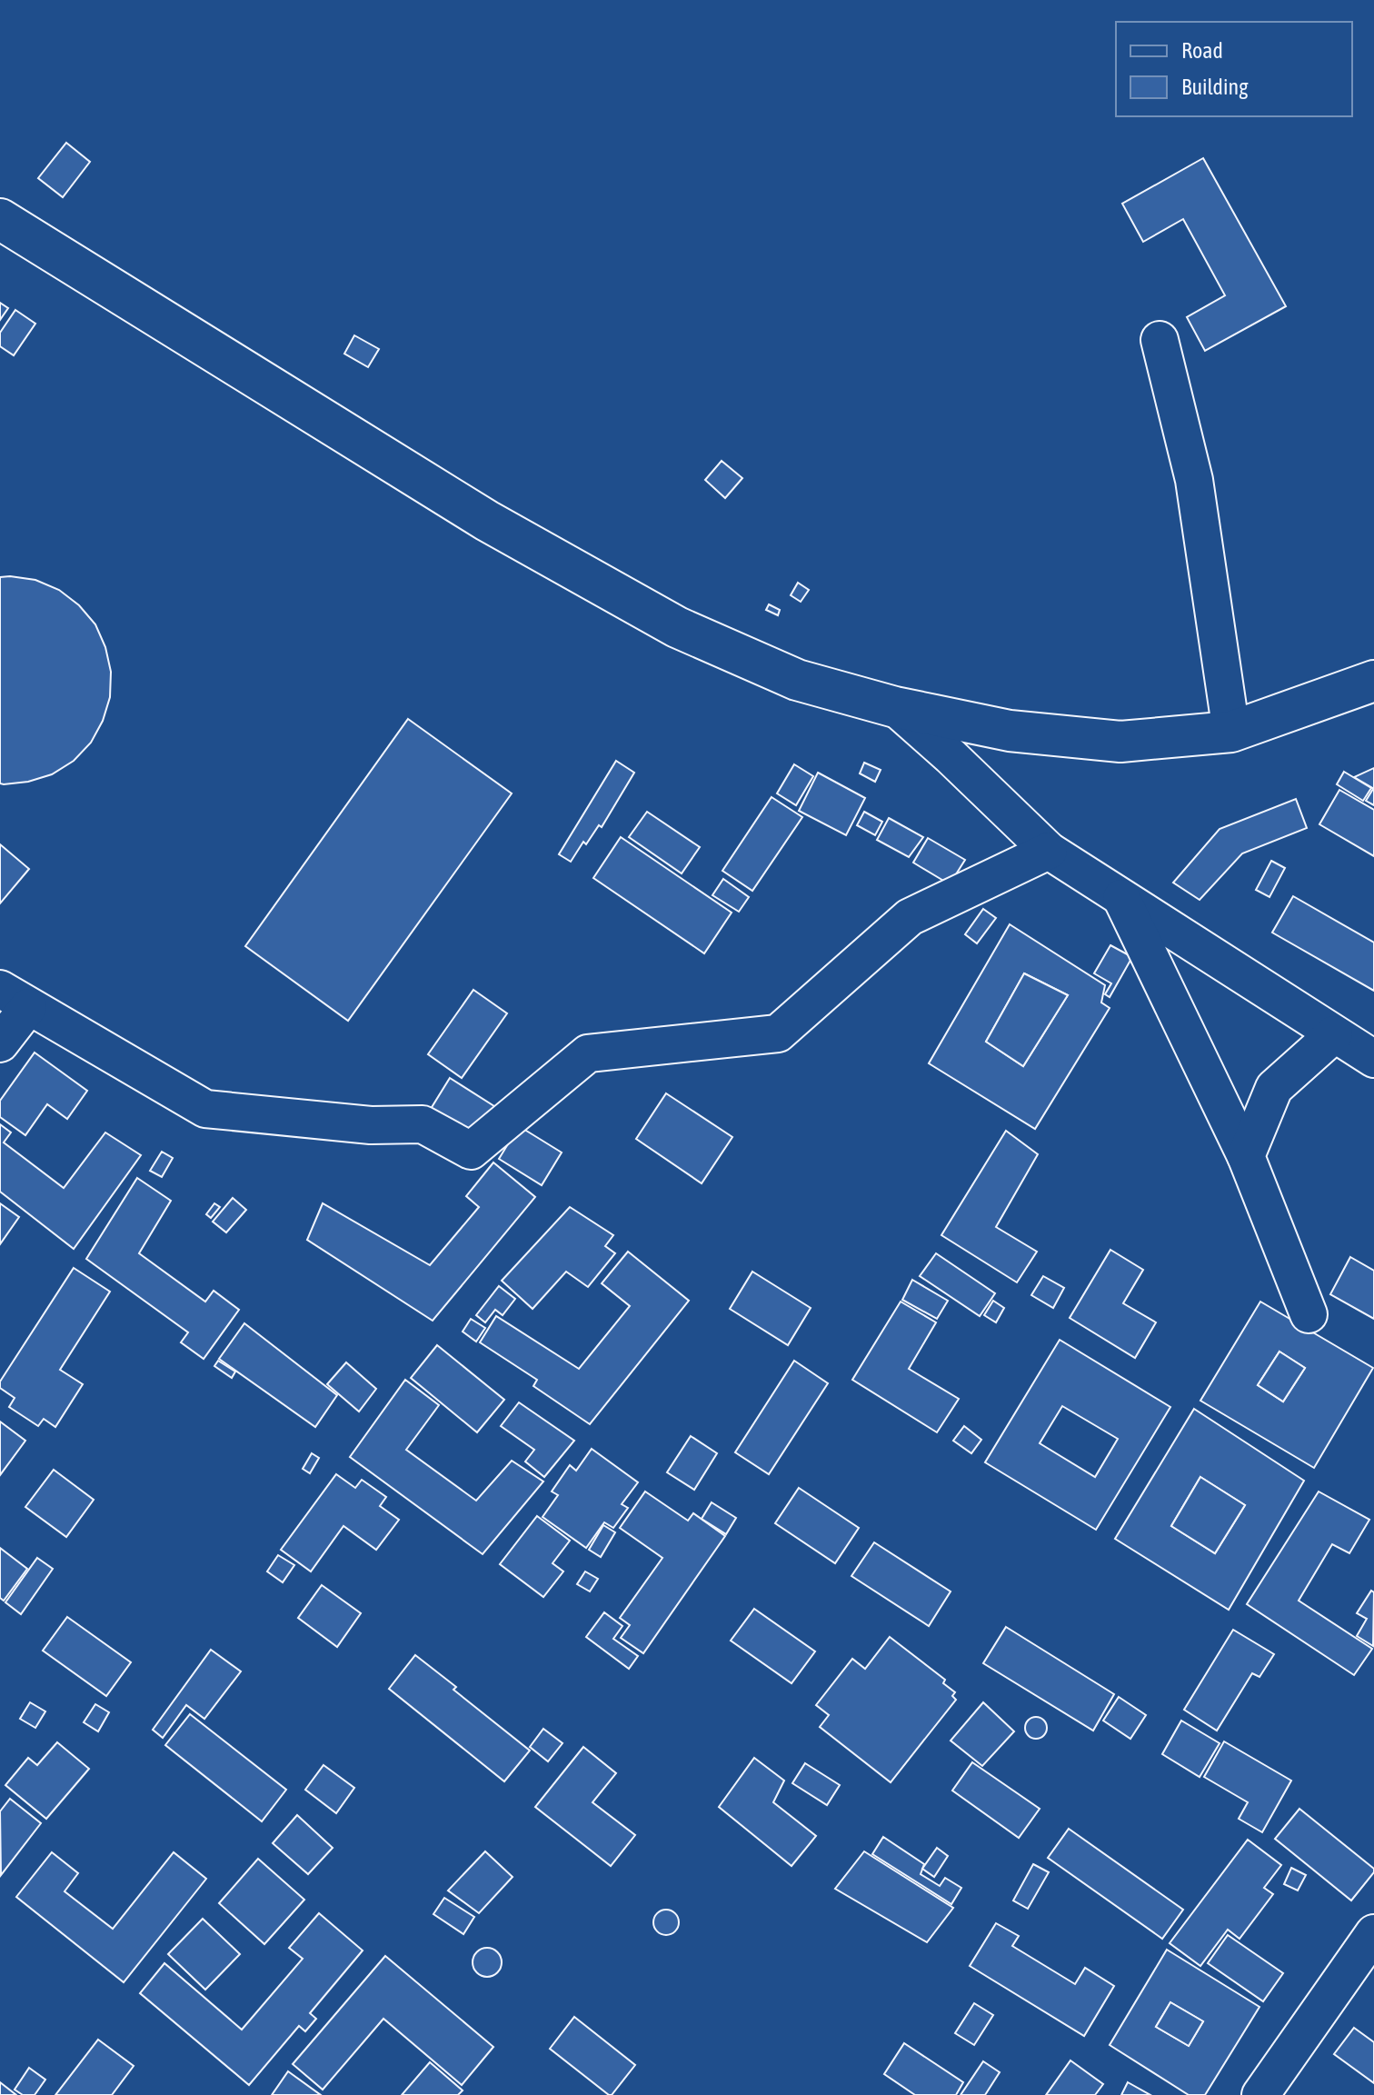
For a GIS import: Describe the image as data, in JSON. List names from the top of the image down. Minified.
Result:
{"legend":["Road","Building"]}
